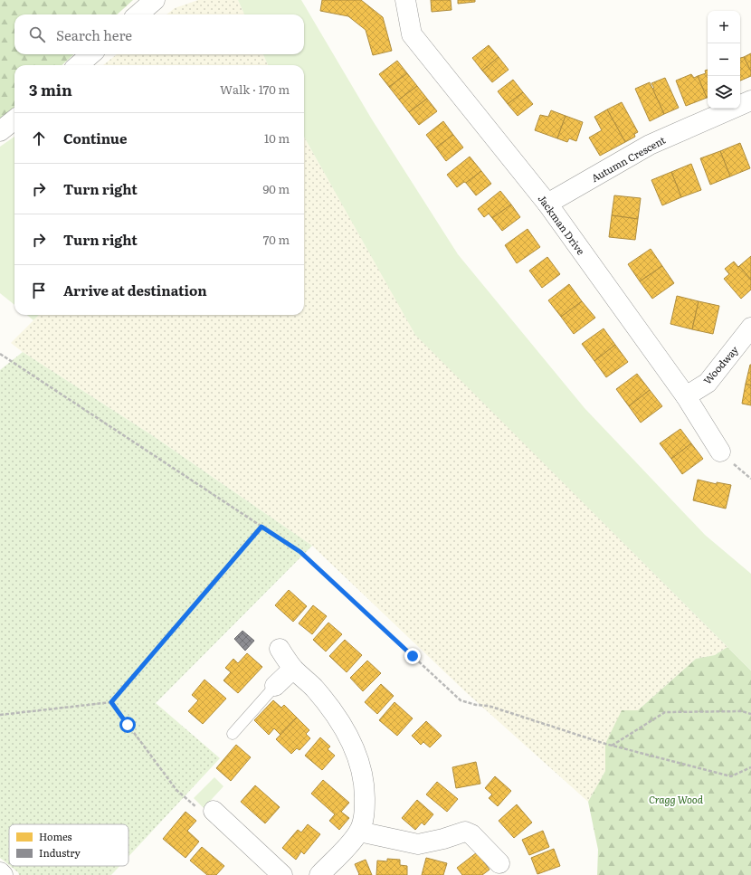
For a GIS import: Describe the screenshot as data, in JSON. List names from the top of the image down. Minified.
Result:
{"streets":{"street":["Autumn Crescent","Jackman Drive","Woodway"]},"crossings":[["Autumn Crescent","Jackman Drive"],["Jackman Drive","Woodway"]],"parks":["Cragg Wood"],"legend":["Homes","Industry"],"page":{"map_buttons":["+","−"],"search":"Search here","heading":["3 min","Walk · 170 m"],"list":[["Continue","10 m"],["Turn right","90 m"],["Turn right","70 m"],"Arrive at destination"]}}
